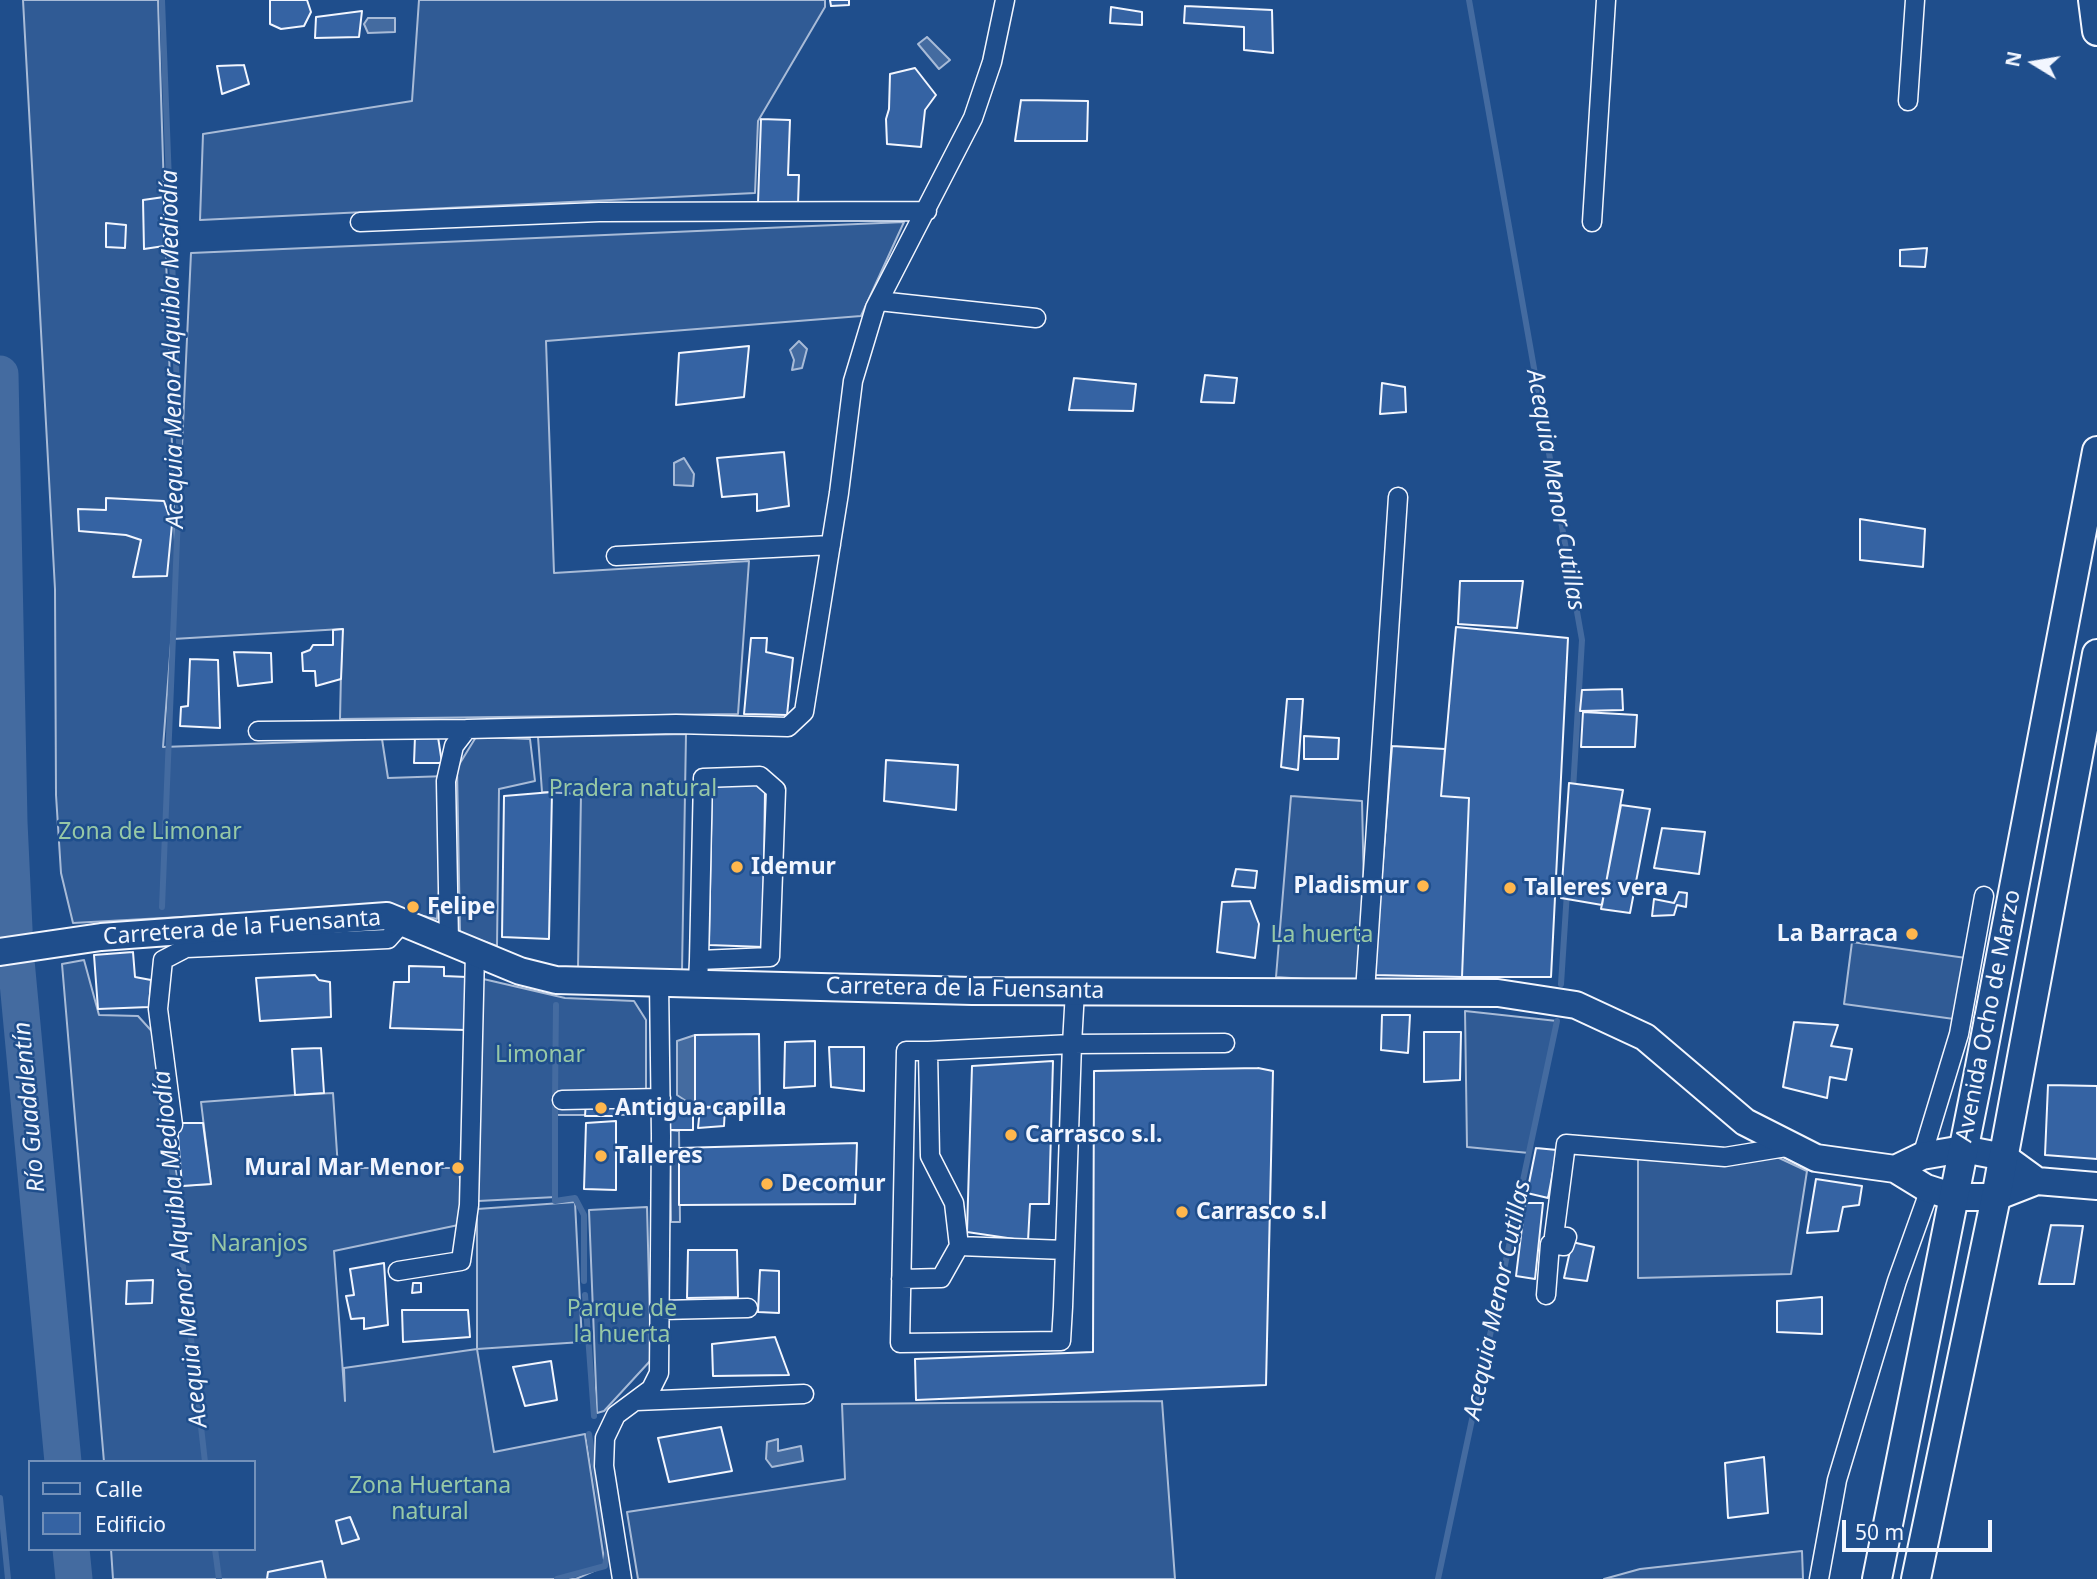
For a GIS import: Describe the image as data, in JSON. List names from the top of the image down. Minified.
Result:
{"streets":{"main road":["Carretera de la Fuensanta","Avenida Ocho de Marzo"]},"water":["Acequia Menor Alquibla Mediodía","Acequia Menor Cutillas","Río Guadalentín"],"parks":["Pradera natural","Zona de Limonar","La huerta","Limonar","Naranjos","Parque de la huerta","Zona Huertana natural"],"places":["Idemur","Pladismur","Talleres vera","Felipe","La Barraca","Antigua capilla","Carrasco s.l.","Talleres","Mural Mar Menor","Decomur","Carrasco s.l"],"legend":["Calle","Edificio"],"scale_bar":"50 m","north":"left"}
